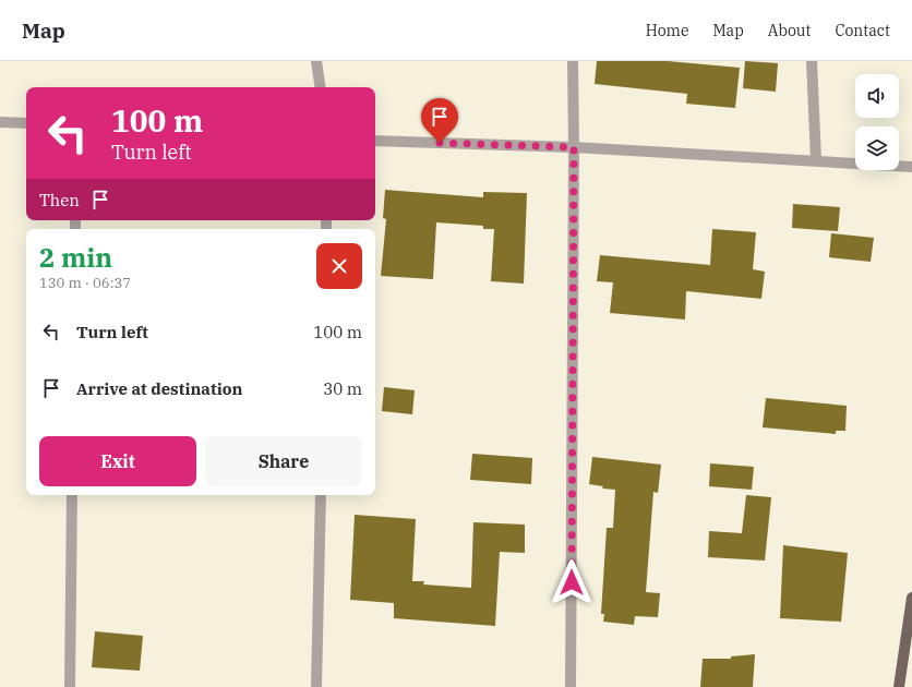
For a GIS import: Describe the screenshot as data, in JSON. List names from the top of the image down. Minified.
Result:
{"page":{"header":"Map","nav":["Home","Map","About","Contact"],"turn":["100 m","Turn left"],"then":"Then","heading":["2 min","130 m · 06:37"],"list":[{"name":"Turn left","value":"100 m"},{"name":"Arrive at destination","value":"30 m"}],"buttons":["Exit","Share"]}}
